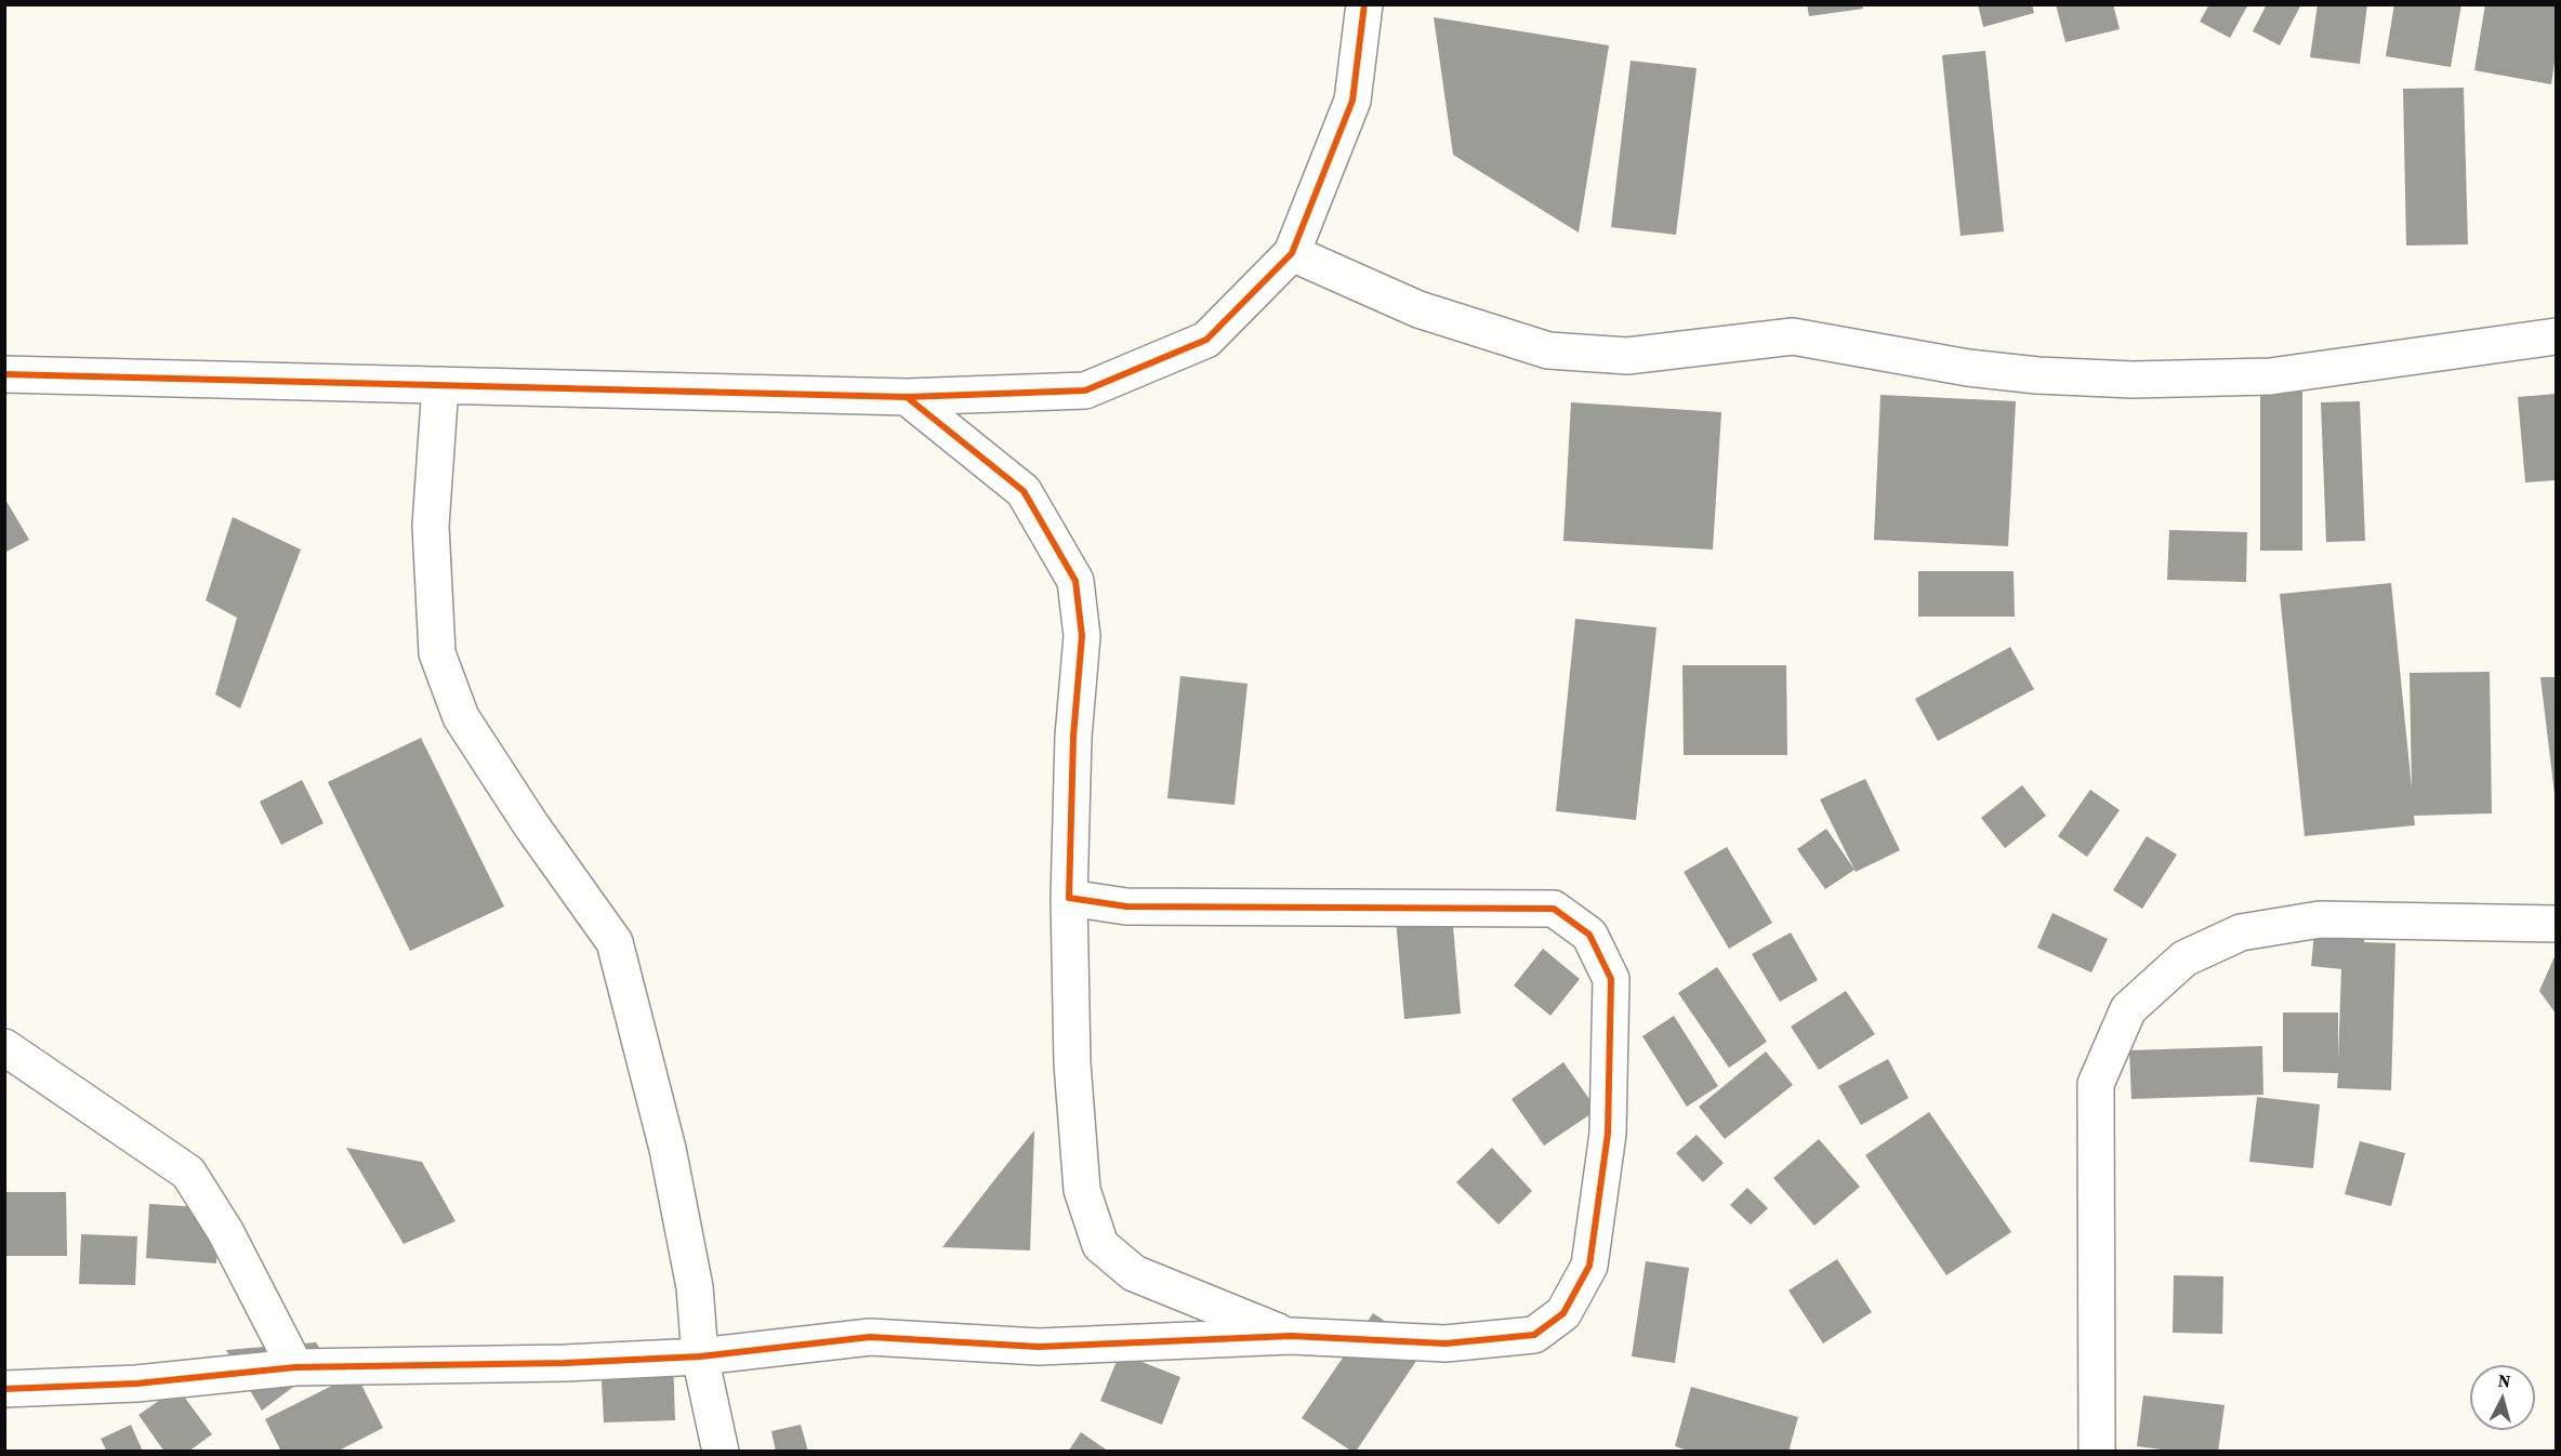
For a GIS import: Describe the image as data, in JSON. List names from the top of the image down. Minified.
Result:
{"north":"top"}
